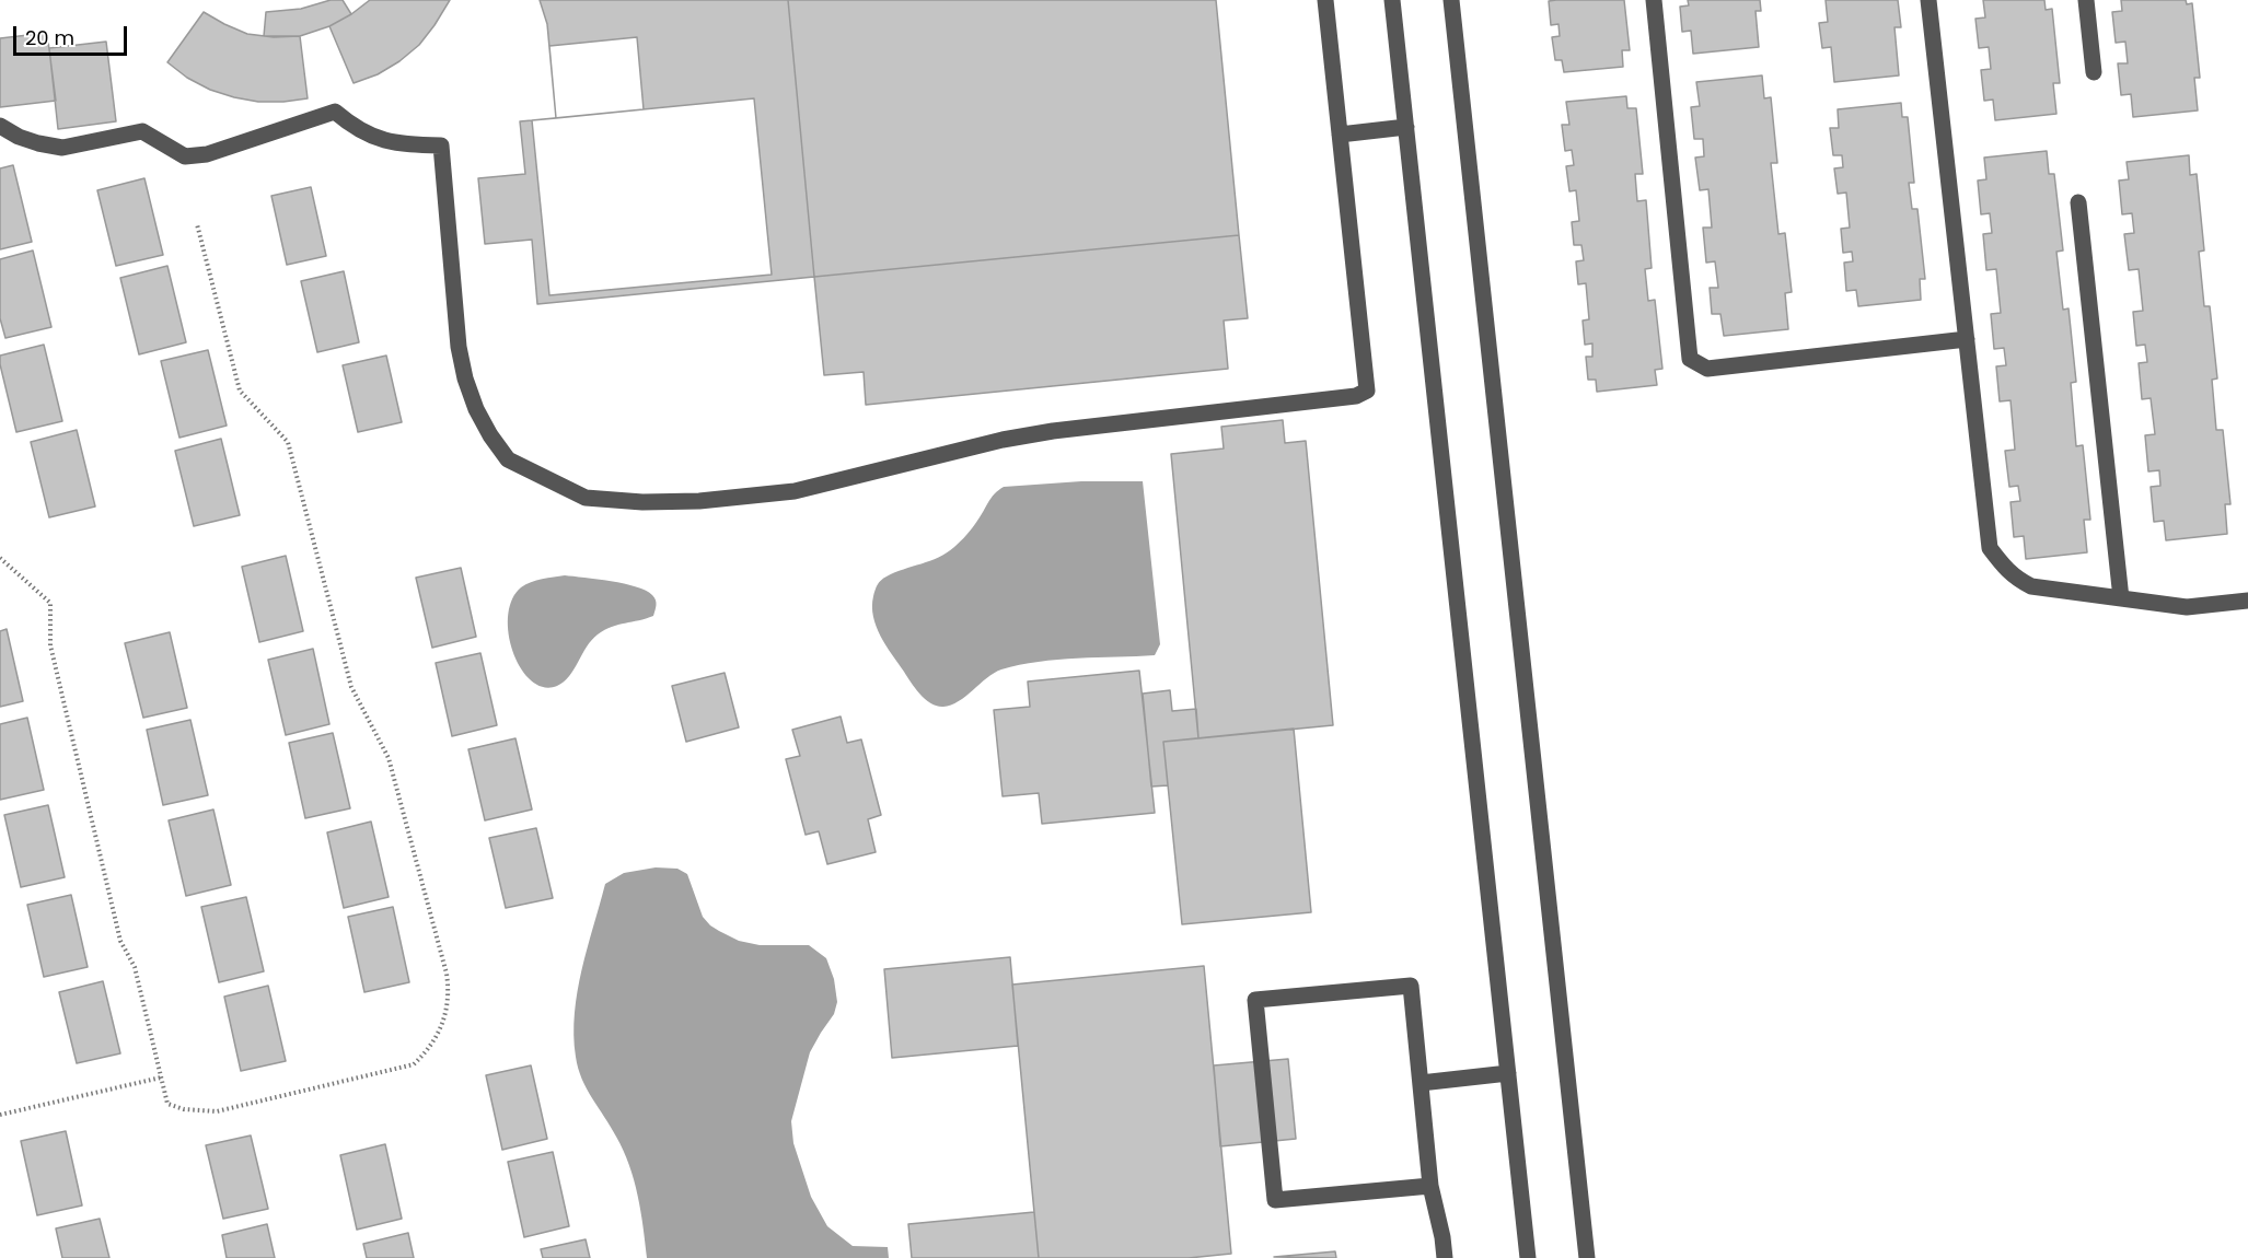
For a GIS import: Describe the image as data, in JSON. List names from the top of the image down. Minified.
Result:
{"scale_bar":"20 m"}
